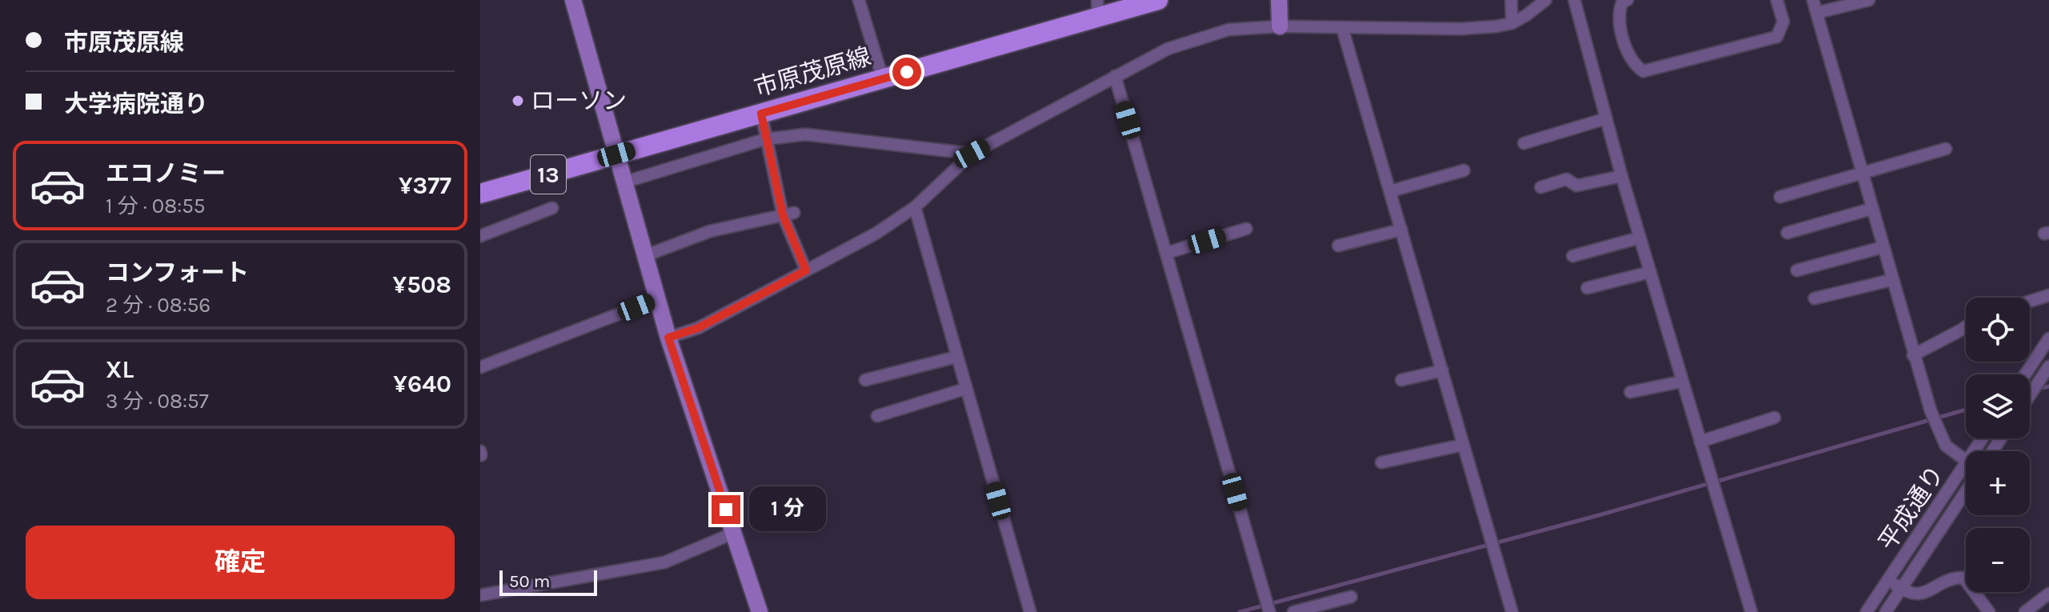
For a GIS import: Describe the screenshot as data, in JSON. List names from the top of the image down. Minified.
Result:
{"streets":{"main road":["市原茂原線","13"],"street":["平成通り"]},"places":["ローソン"],"scale_bar":"50 m","page":{"banner":["市原茂原線","大学病院通り"],"list":[{"name":"エコノミー","note":"1 分 · 08:55","value":"¥377"},{"name":"コンフォート","note":"2 分 · 08:56","value":"¥508"},{"name":"XL","note":"3 分 · 08:57","value":"¥640"}],"map_buttons":["+","−"],"bubble":"1 分","buttons":"確定","scale":"50 m"}}
